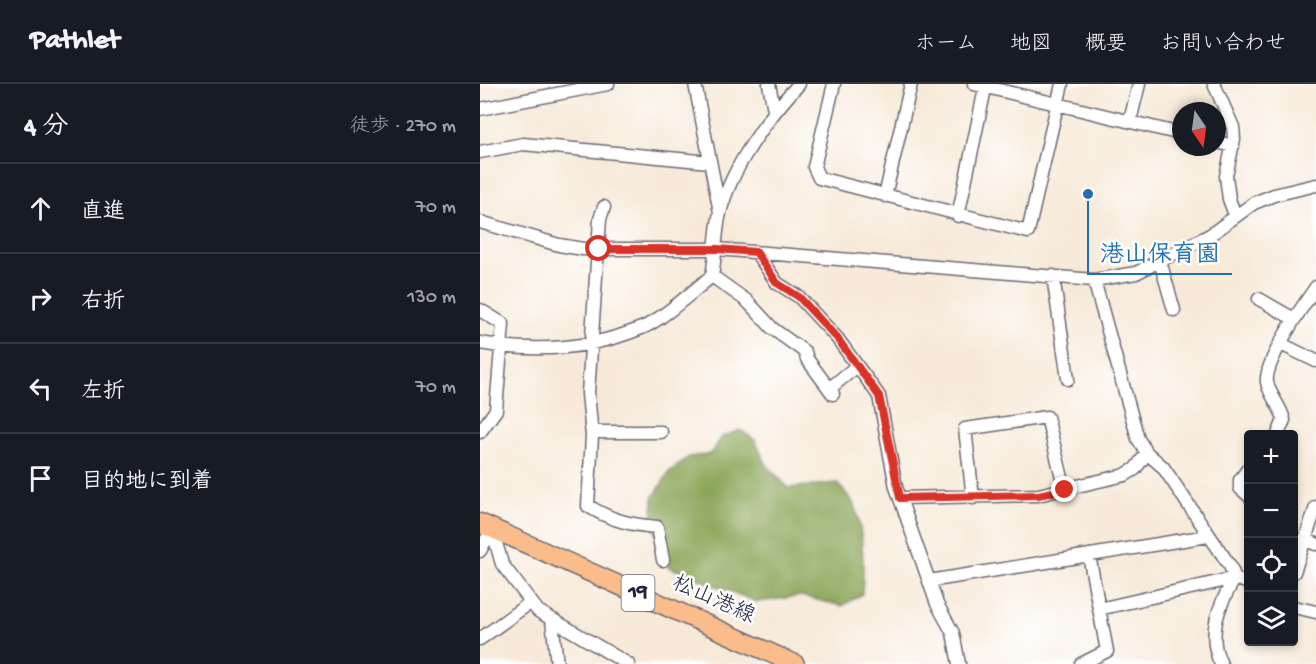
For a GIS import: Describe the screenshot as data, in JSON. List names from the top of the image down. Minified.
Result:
{"streets":{"main road":["19","松山港線"]},"places":["港山保育園"],"north":"bottom","page":{"header":"Pathlet","nav":["ホーム","地図","概要","お問い合わせ"],"heading":["4 分","徒歩 · 270 m"],"list":[["直進","70 m"],["右折","130 m"],["左折","70 m"],"目的地に到着"],"map_buttons":["+","−"]}}
